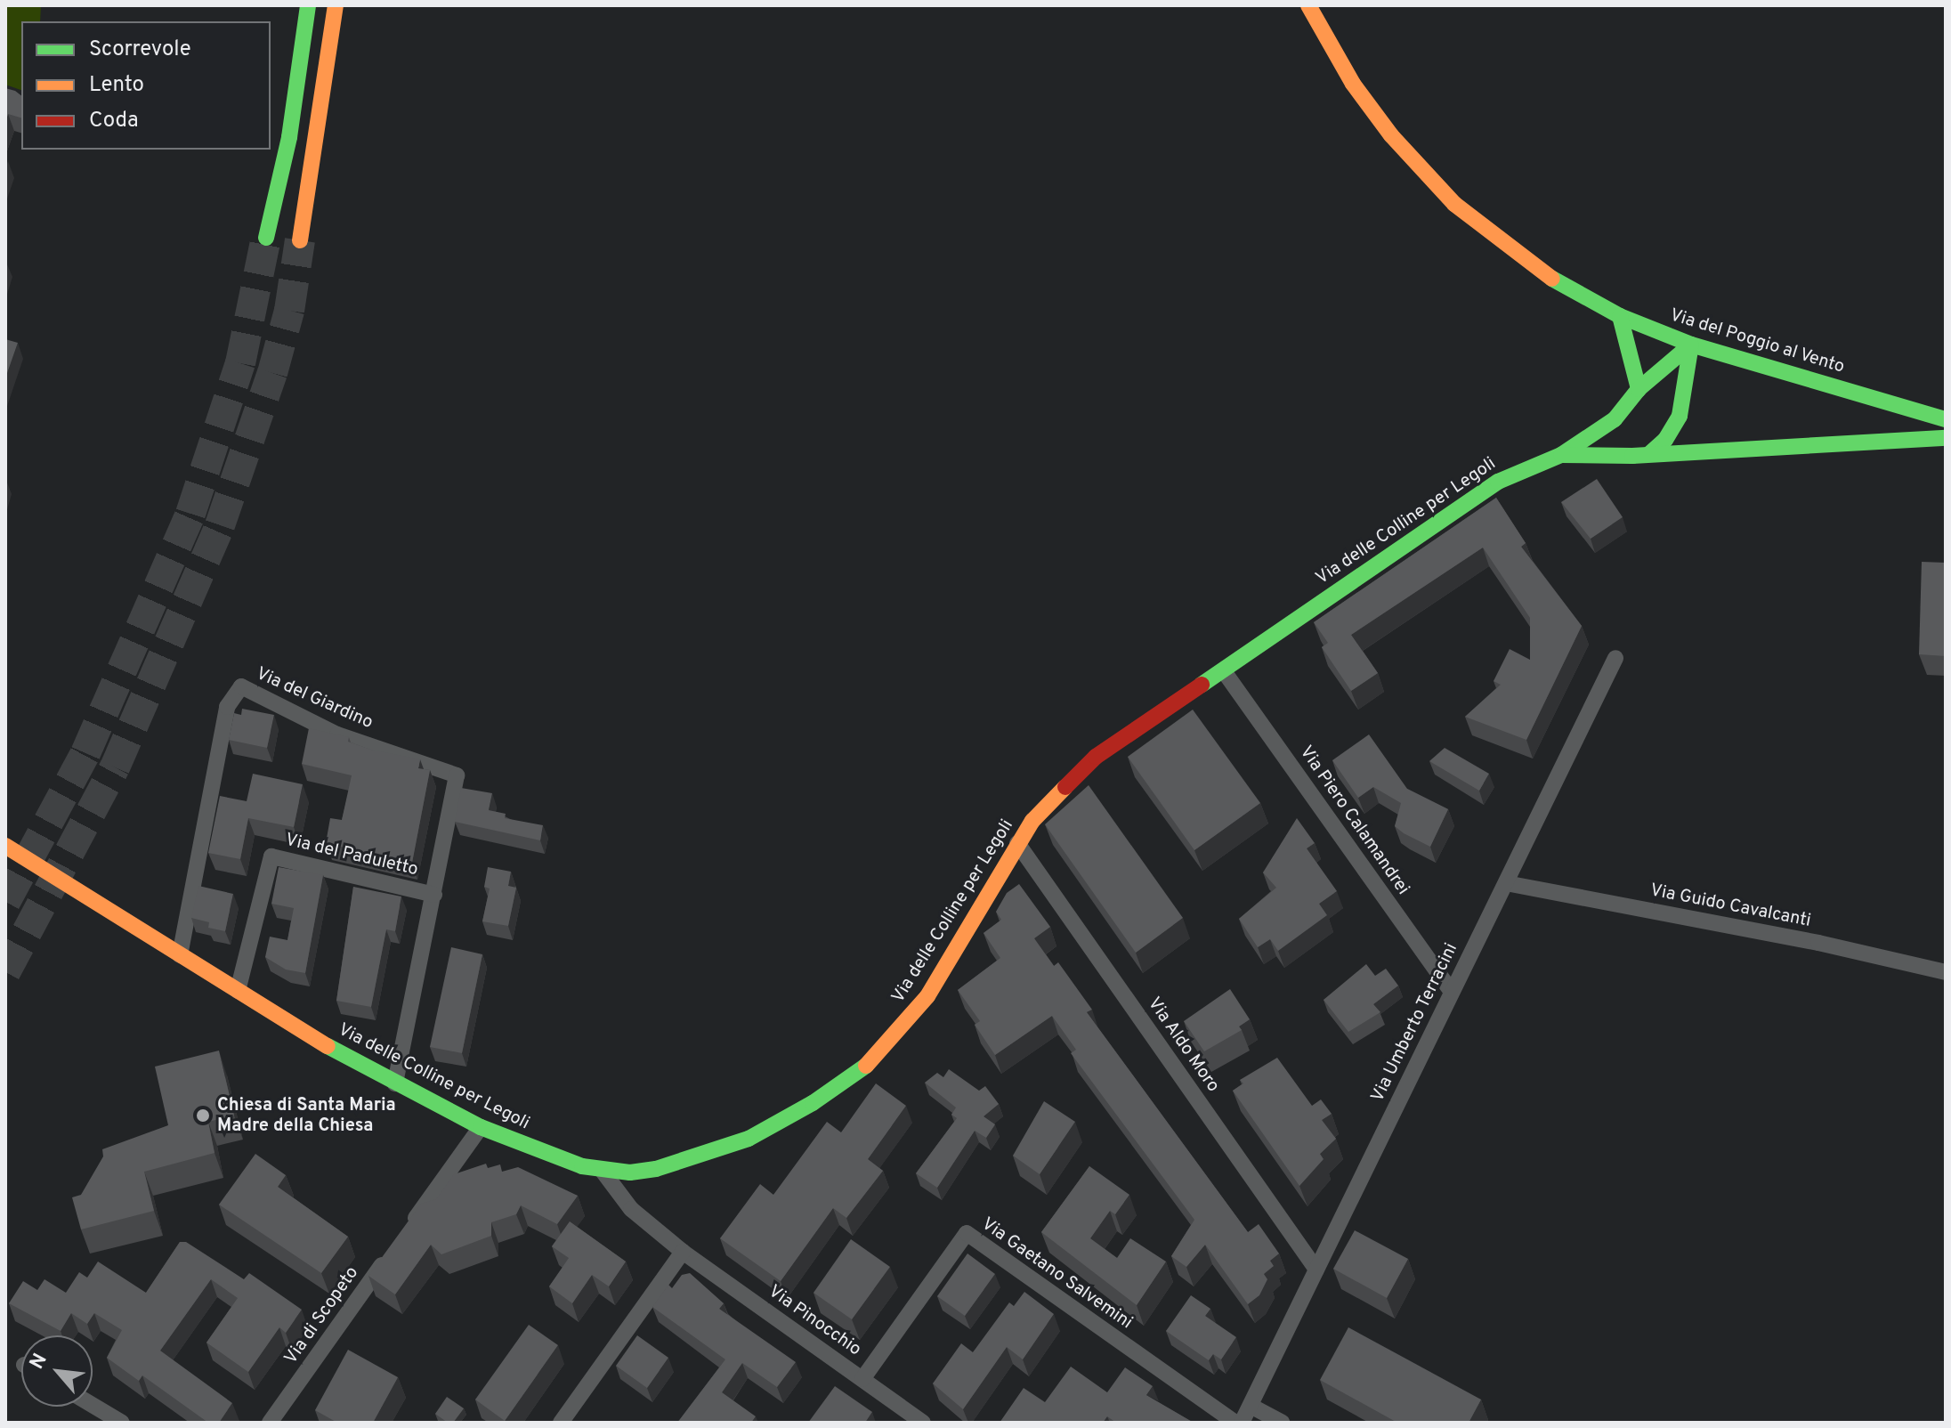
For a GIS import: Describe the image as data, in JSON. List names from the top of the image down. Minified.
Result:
{"streets":{"main road":["Via del Poggio al Vento","Via delle Colline per Legoli"],"street":["Via del Giardino","Via Piero Calamandrei","Via del Paduletto","Via Guido Cavalcanti","Via Umberto Terracini","Via Aldo Moro","Via Gaetano Salvemini","Via di Scopeto","Via Pinocchio"]},"crossings":[["Via delle Colline per Legoli","Via del Giardino"],["Via delle Colline per Legoli","Via Piero Calamandrei"],["Via delle Colline per Legoli","Via del Paduletto"],["Via delle Colline per Legoli","Via Aldo Moro"],["Via delle Colline per Legoli","Via Pinocchio"],["Via del Giardino","Via del Paduletto"],["Via Piero Calamandrei","Via Umberto Terracini"],["Via Guido Cavalcanti","Via Umberto Terracini"],["Via Umberto Terracini","Via Aldo Moro"],["Via Gaetano Salvemini","Via Pinocchio"]],"places":["Chiesa di Santa Maria Madre della Chiesa"],"legend":["Scorrevole","Lento","Coda"],"north":"top left"}
